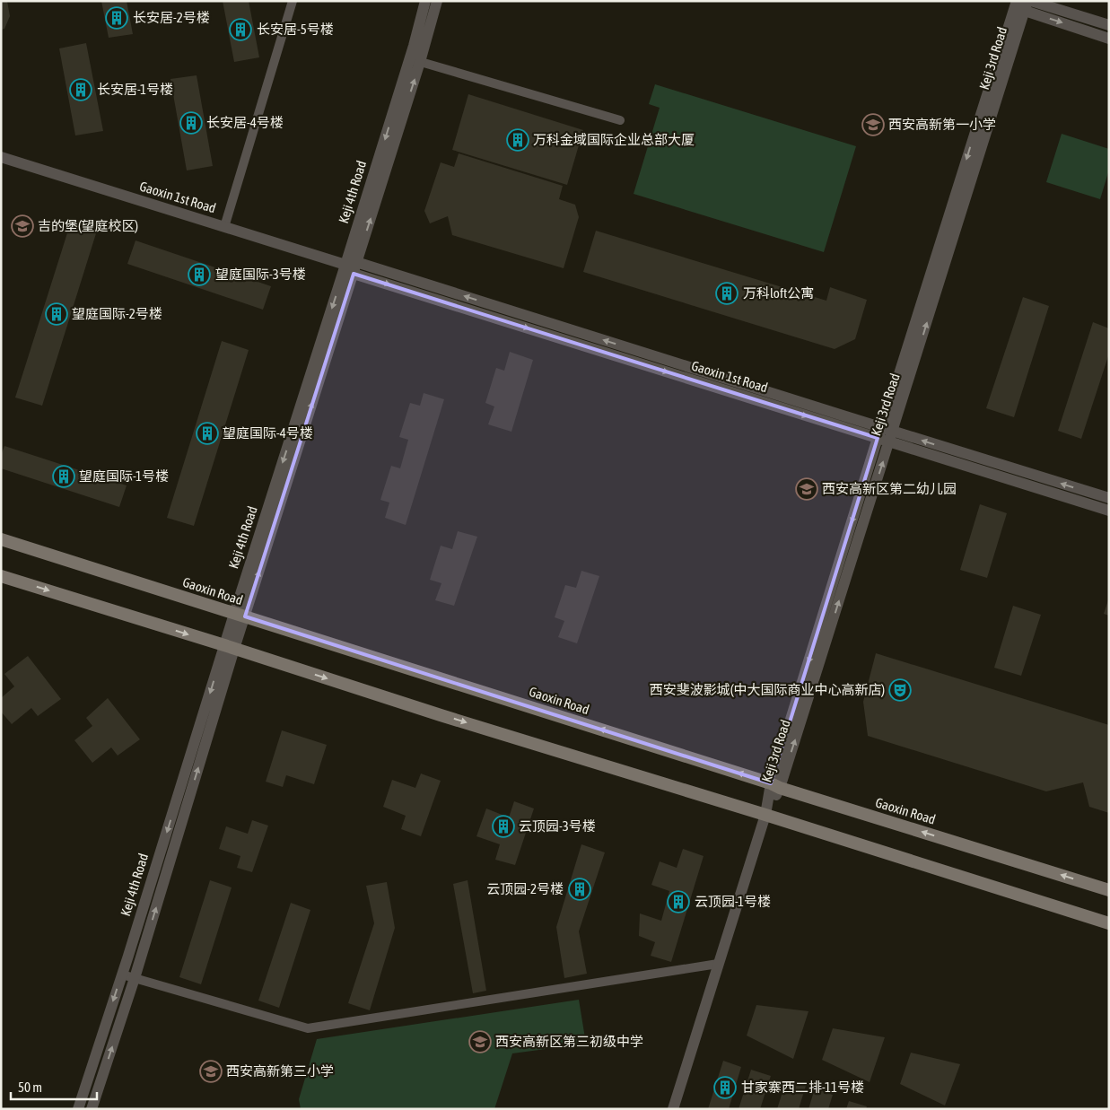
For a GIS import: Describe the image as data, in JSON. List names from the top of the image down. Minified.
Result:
{"streets":{"main road":["Gaoxin Road"],"street":["Keji 3rd Road","Keji 4th Road","Gaoxin 1st Road"]},"crossings":[["Keji 3rd Road","Gaoxin 1st Road"],["Keji 3rd Road","Gaoxin Road"],["Keji 4th Road","Gaoxin 1st Road"],["Keji 4th Road","Gaoxin Road"]],"places":{"building":["长安居-2号楼","长安居-5号楼","长安居-1号楼","长安居-4号楼","万科金域国际企业总部大厦","望庭国际-3号楼","万科loft公寓","望庭国际-2号楼","望庭国际-4号楼","望庭国际-1号楼","云顶园-3号楼","云顶园-2号楼","云顶园-1号楼","甘家寨西二排-11号楼"],"school or university":["西安高新第一小学","吉的堡(望庭校区)","西安高新区第二幼儿园","西安高新区第三初级中学","西安高新第三小学"],"theatre":["西安斐波影城(中大国际商业中心高新店)"]},"scale_bar":"50 m"}
